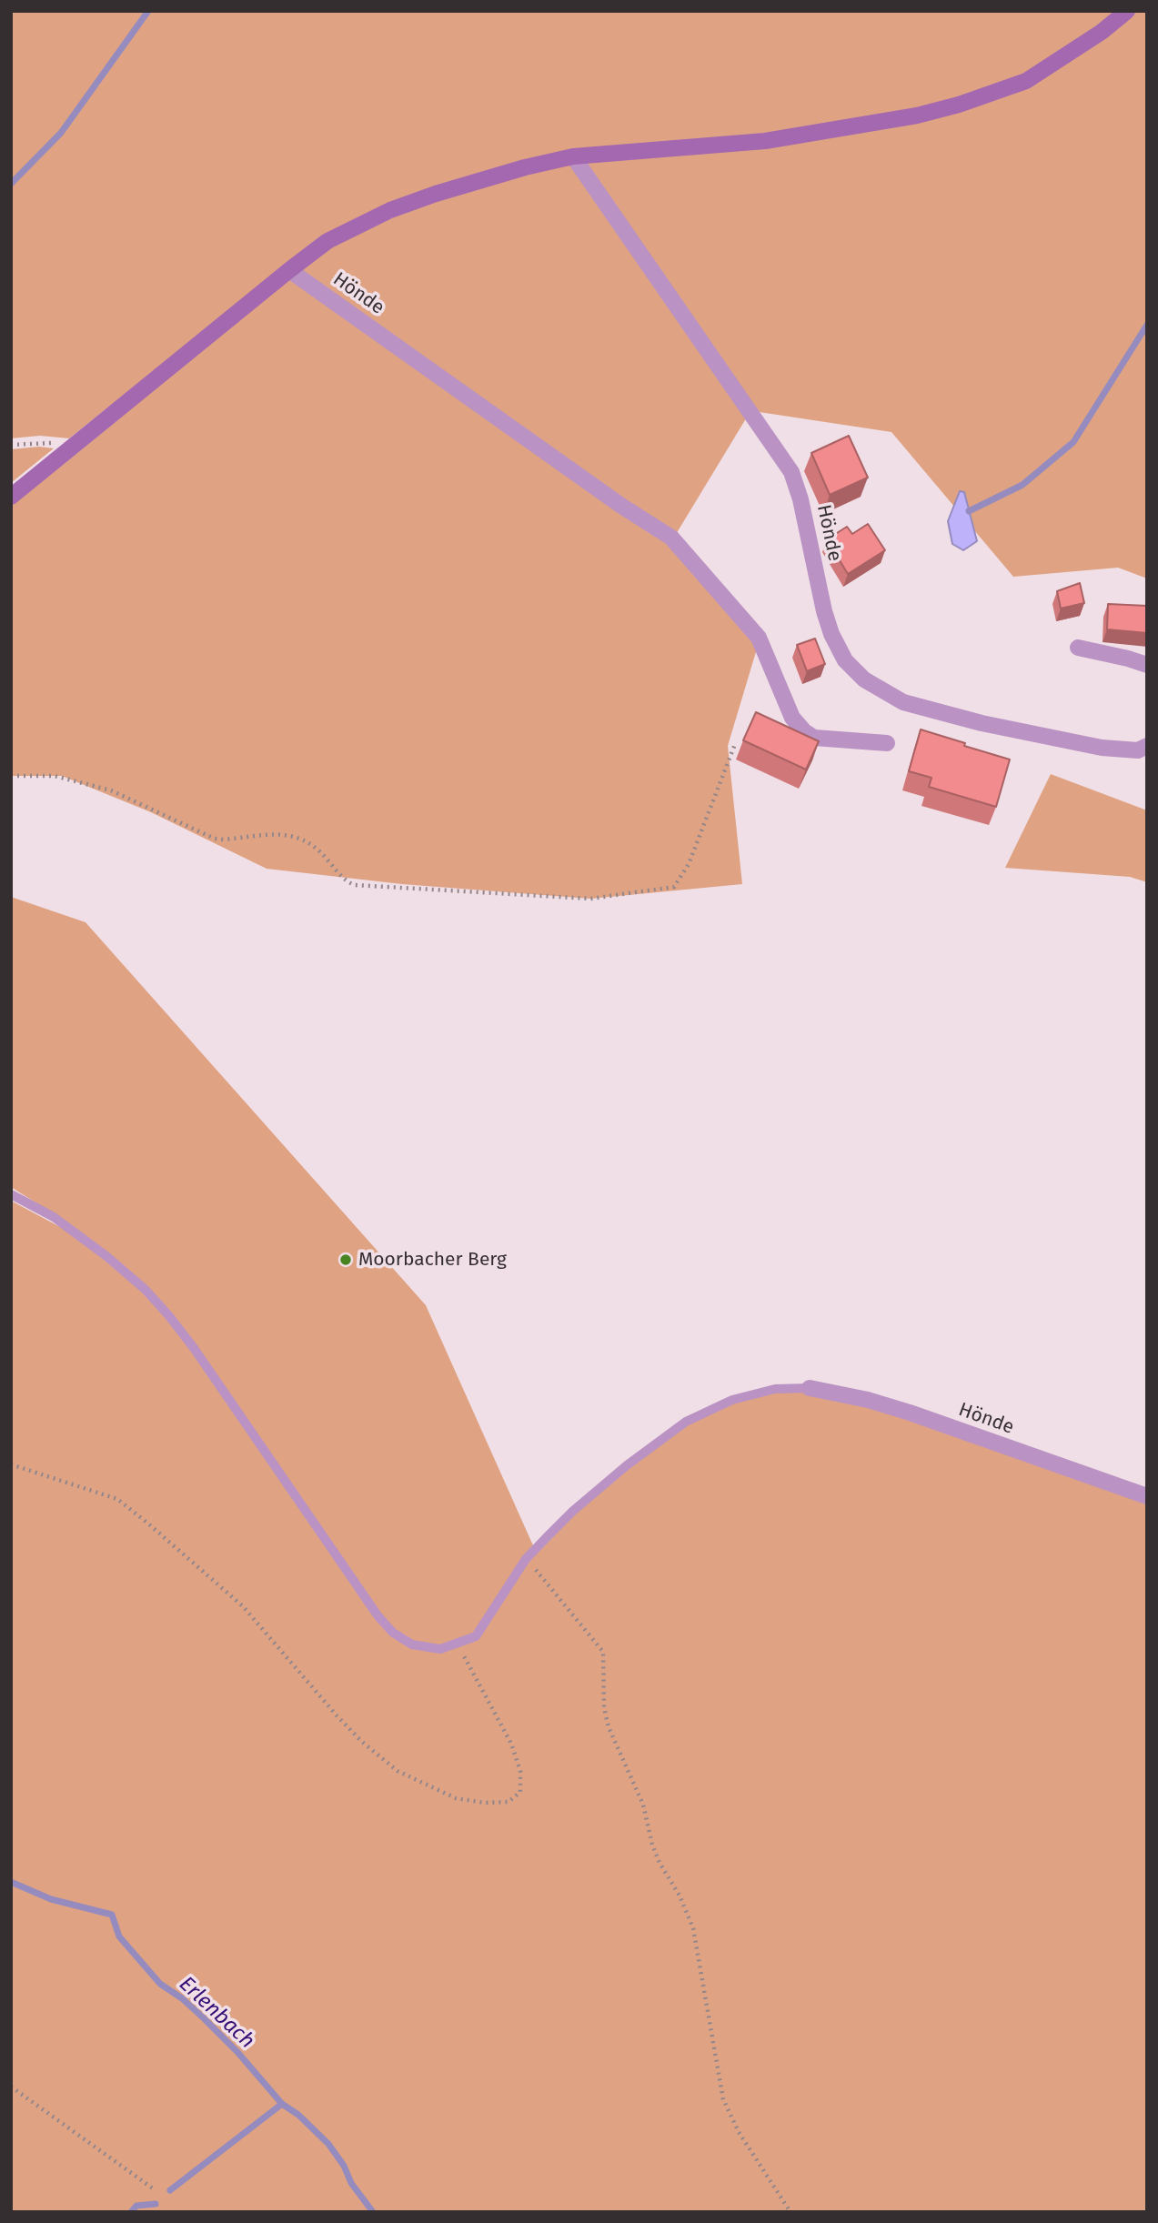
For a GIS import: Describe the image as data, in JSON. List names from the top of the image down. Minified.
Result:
{"streets":{"street":["Hönde"]},"water":["Erlenbach"],"places":["Moorbacher Berg"]}
